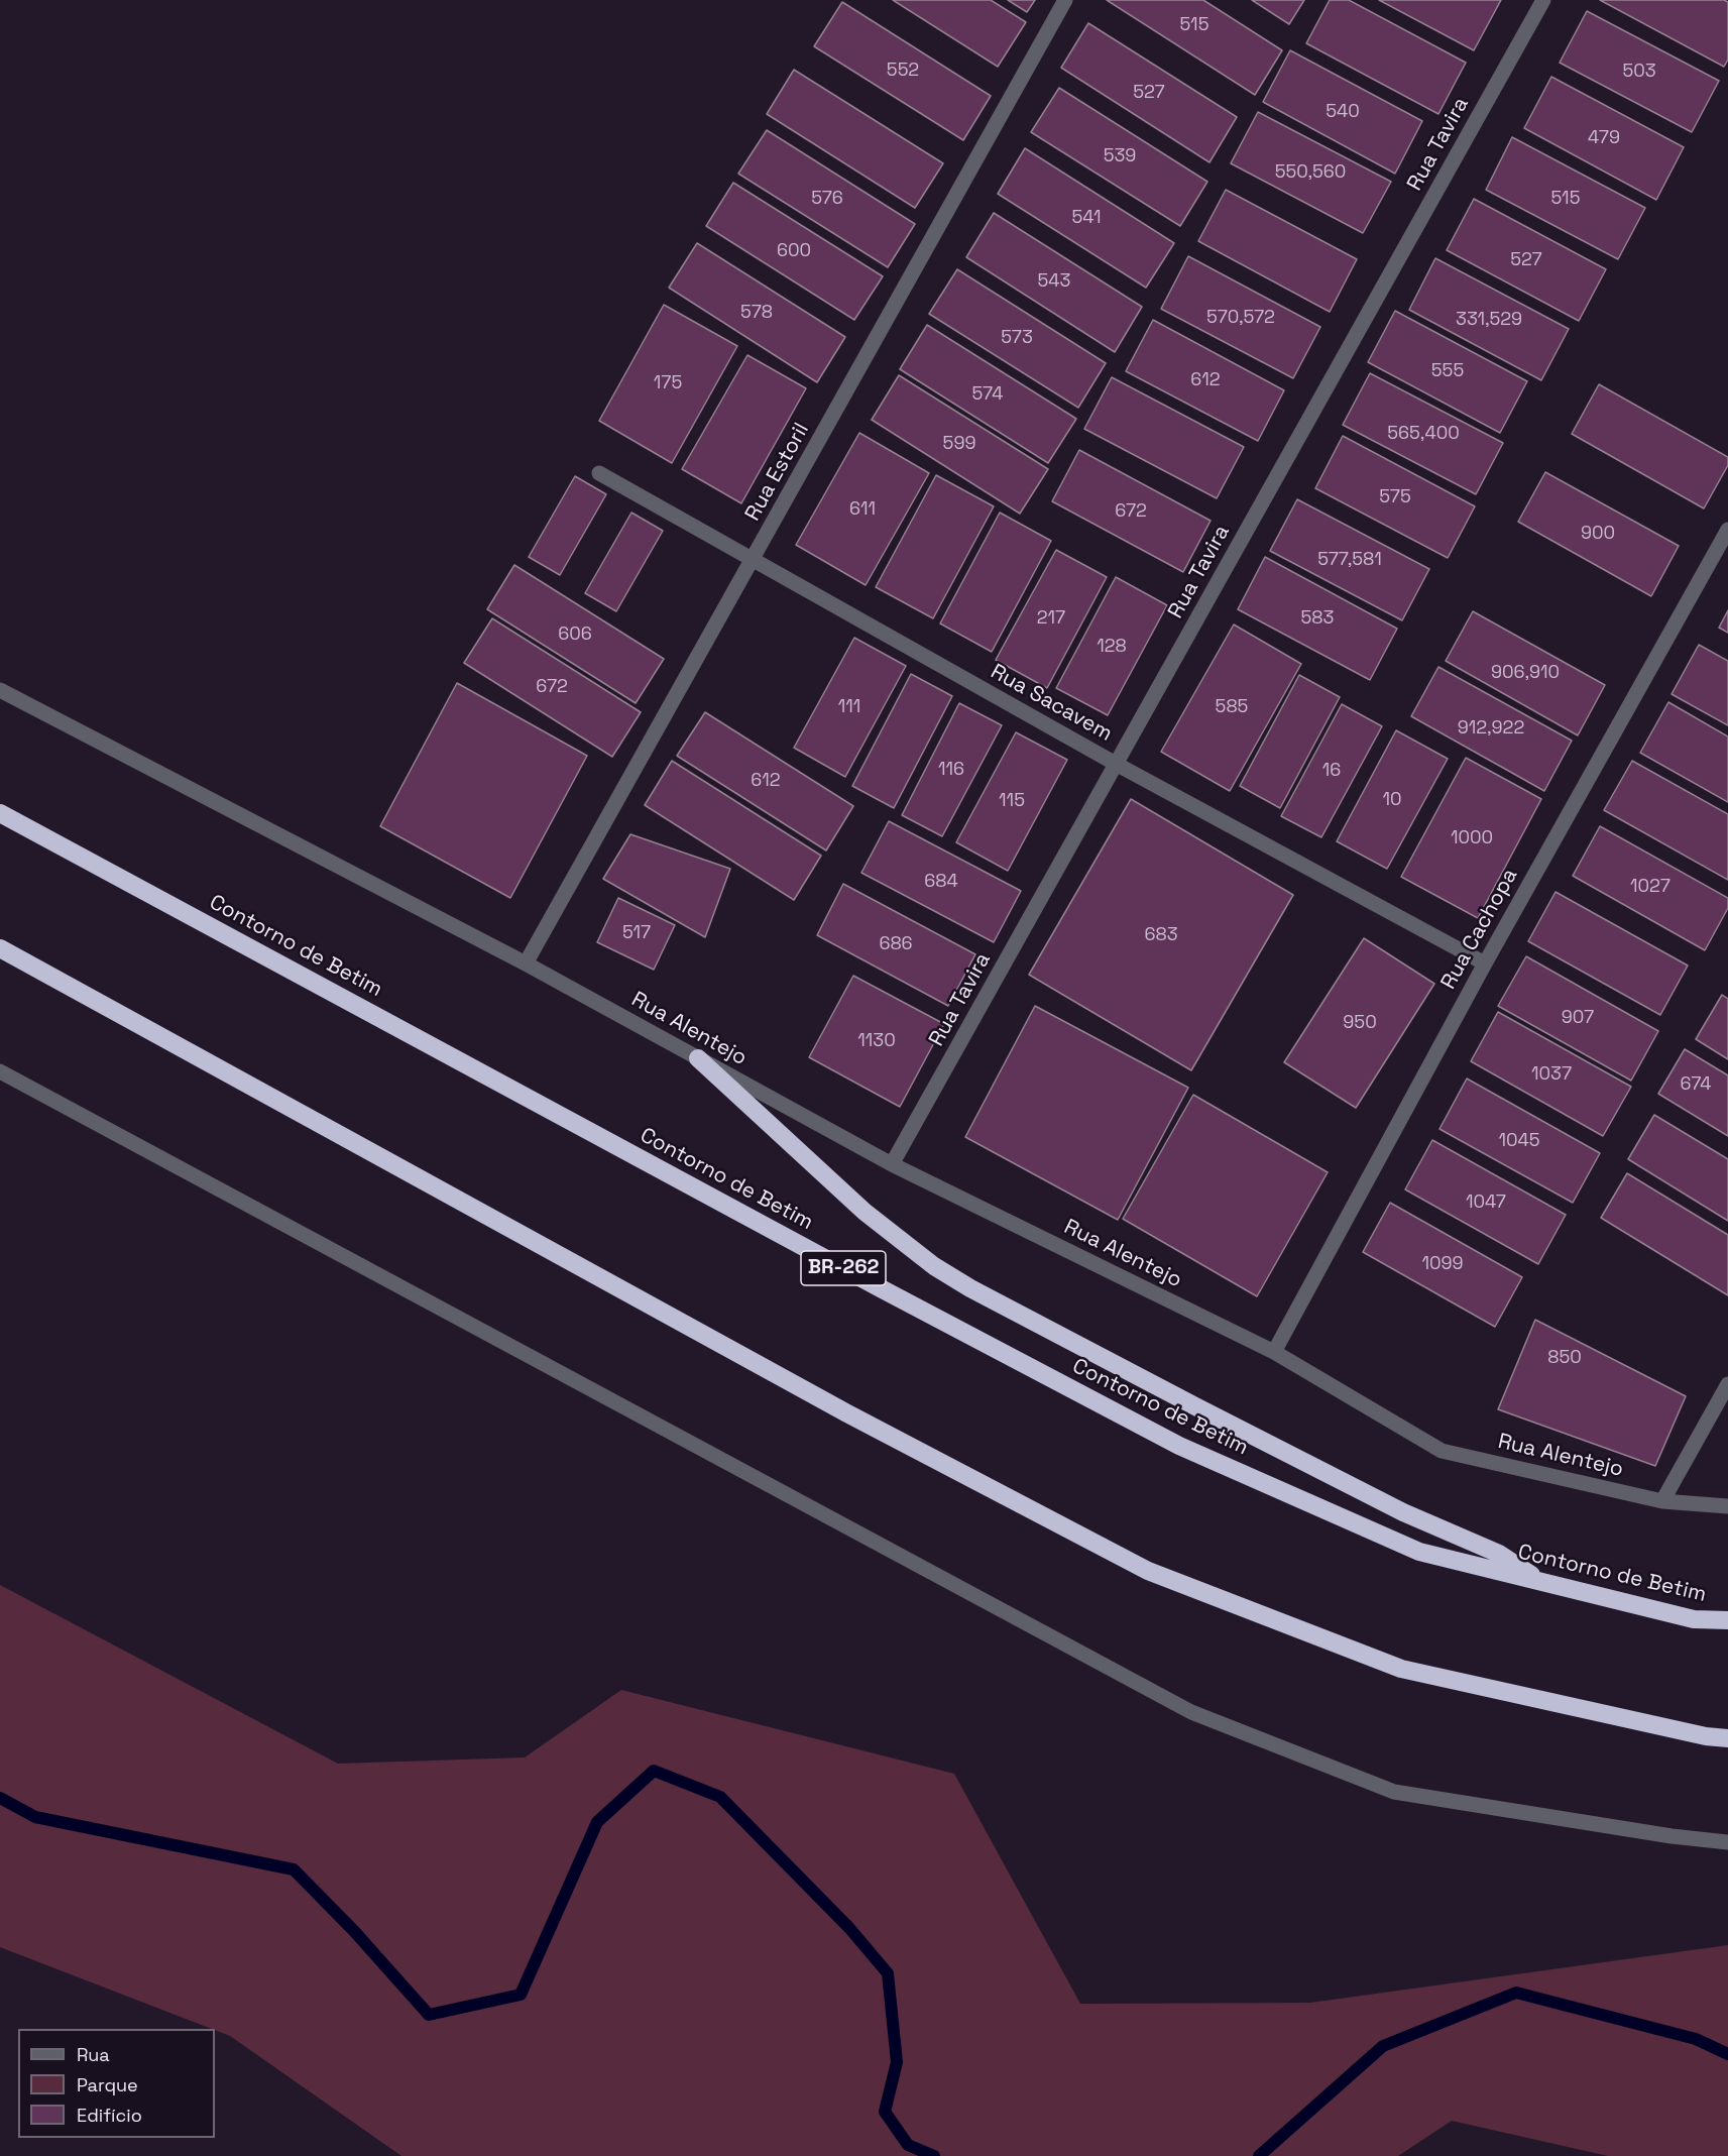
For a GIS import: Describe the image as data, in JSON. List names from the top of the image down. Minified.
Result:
{"streets":{"highway":["Contorno de Betim","BR-262"],"street":["Rua Tavira","Rua Estoril","Rua Sacavem","Rua Cachopa","Rua Alentejo"]},"crossings":[["Rua Tavira","Rua Sacavem"],["Rua Tavira","Rua Alentejo"],["Rua Estoril","Rua Sacavem"],["Rua Estoril","Rua Alentejo"],["Rua Sacavem","Rua Cachopa"],["Rua Cachopa","Rua Alentejo"],["Contorno de Betim","BR-262"],["Rua Alentejo","BR-262"]],"house_numbers":["515","552","503","527","540","479","539","550,560","576","515","541","600","527","543","578","570,572","331,529","573","555","612","175","574","565,400","599","575","611","672","900","577,581","217","583","606","128","906,910","672","111","585","912,922","116","16","612","10","115","1000","684","1027","517","683","686","907","950","1130","1037","674","1045","1047","1099","850"],"legend":["Rua","Parque","Edifício"]}
